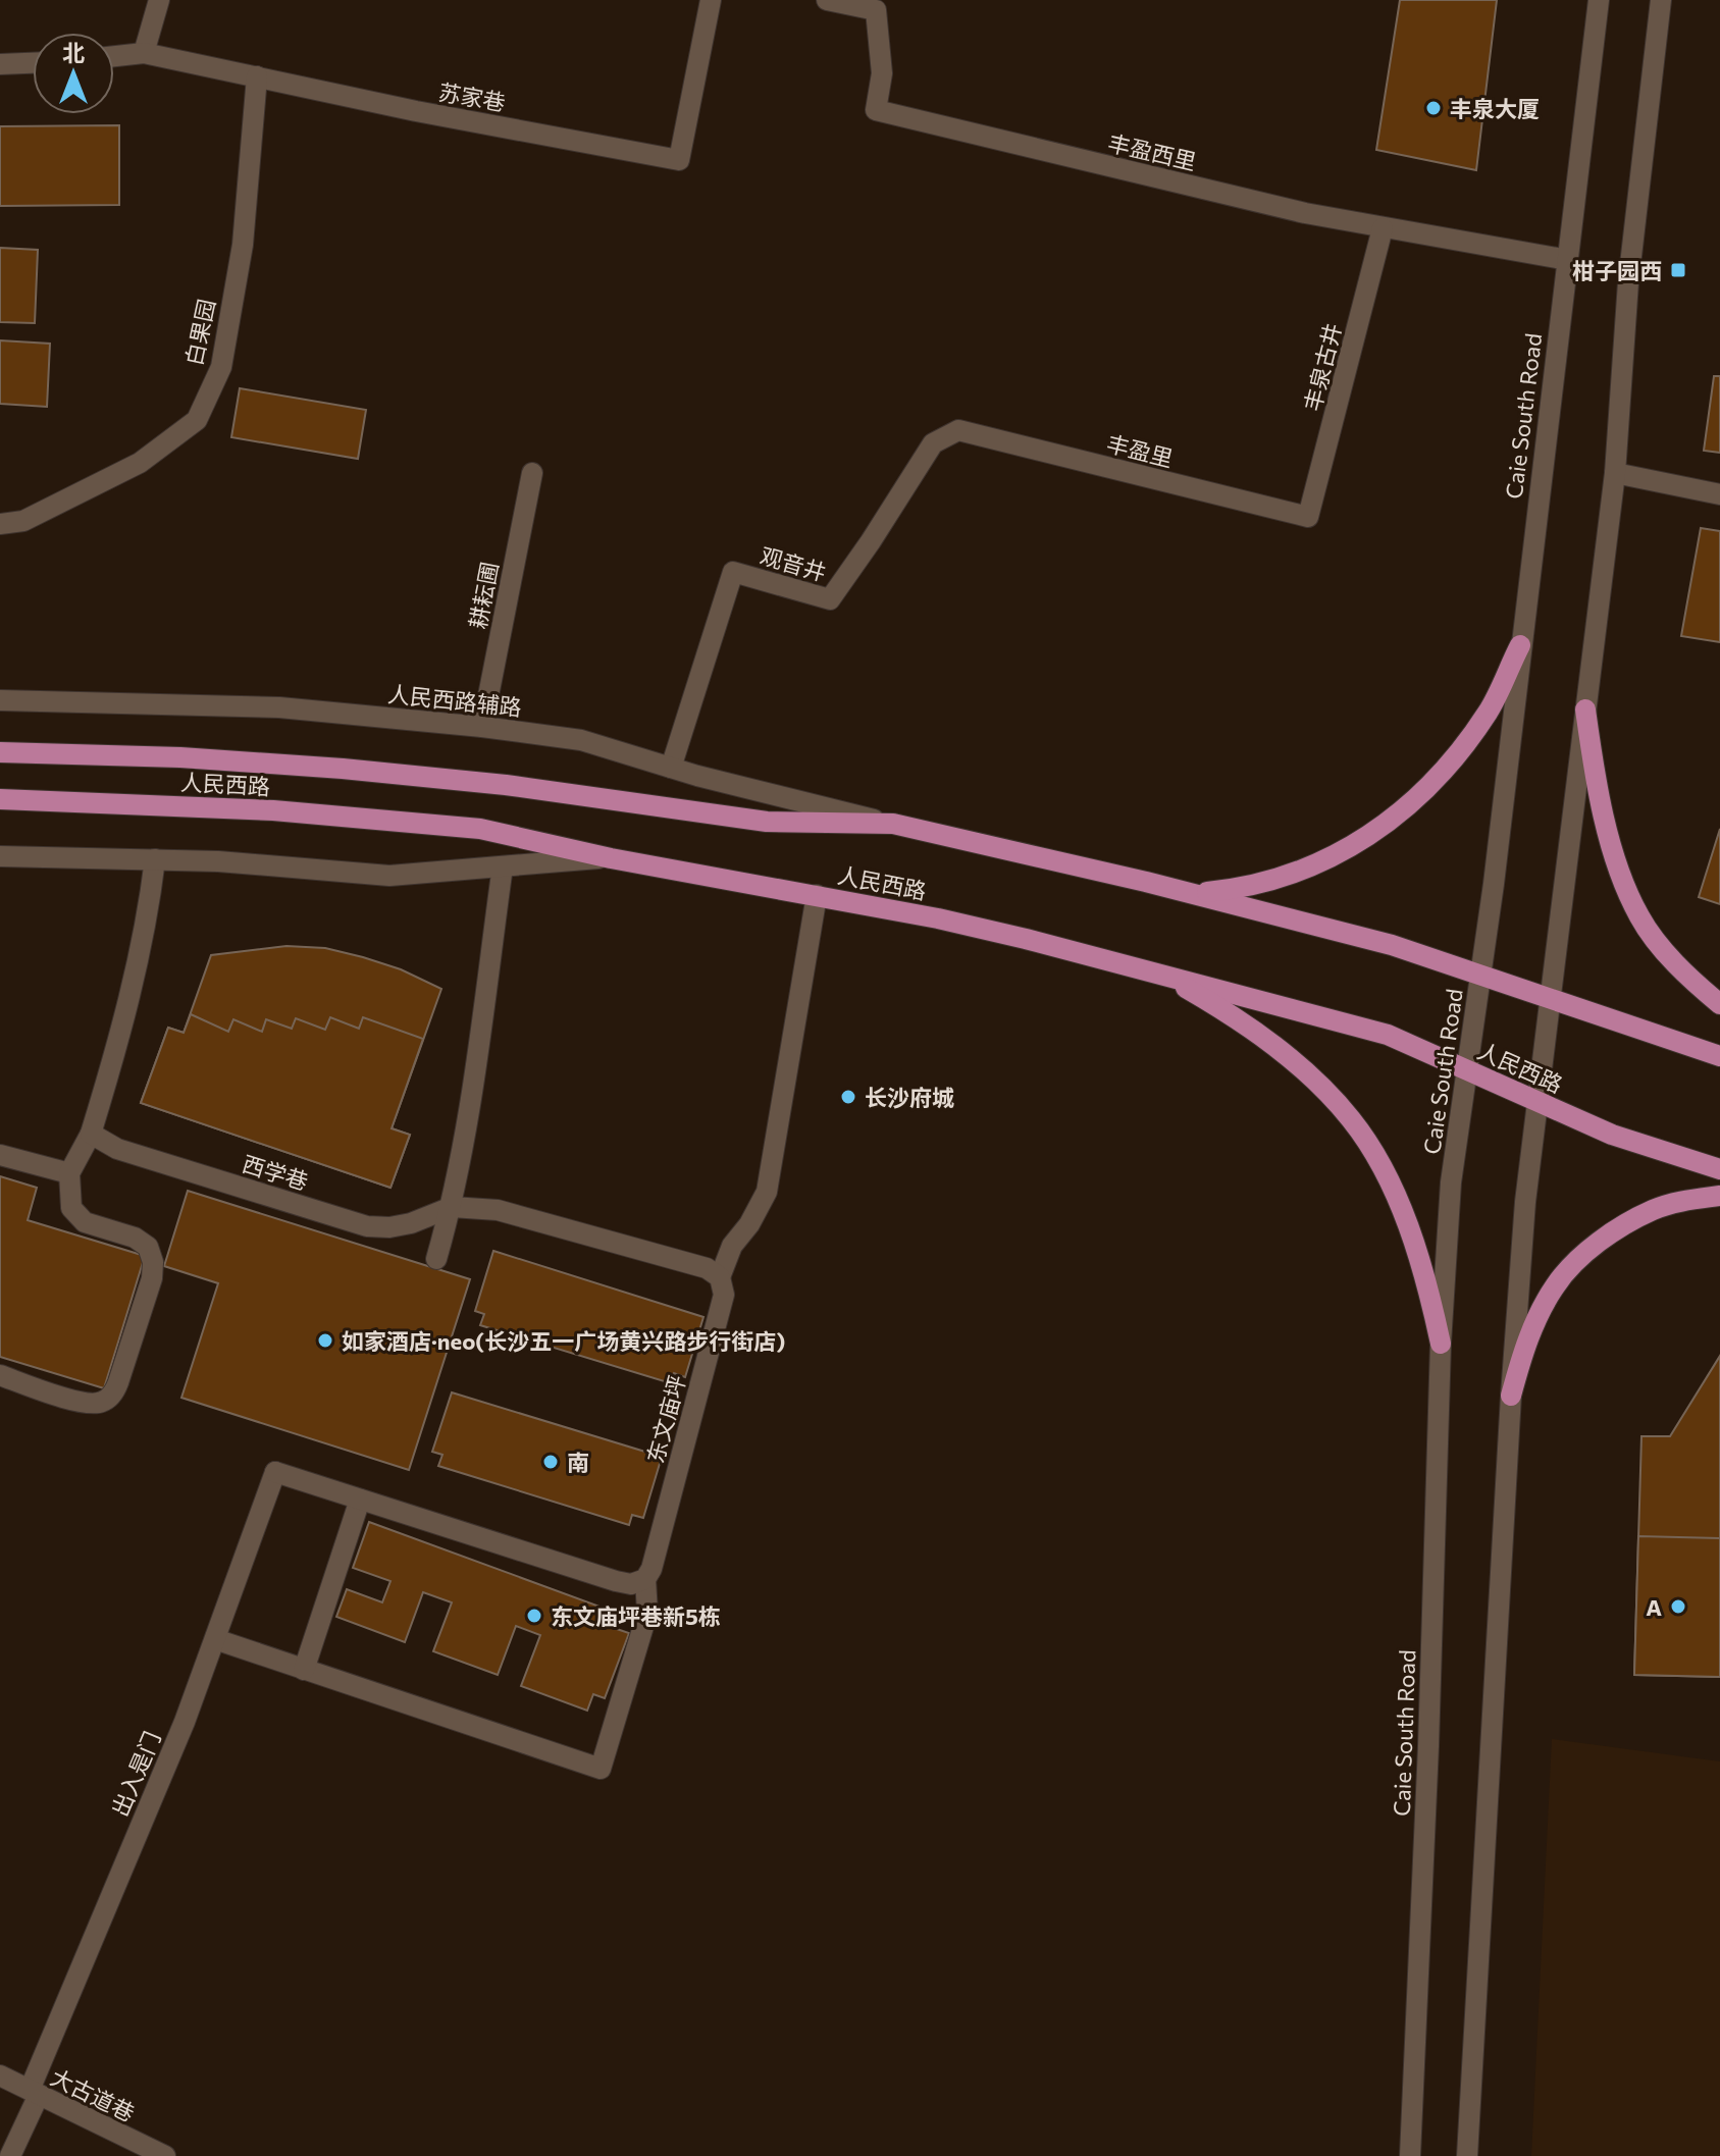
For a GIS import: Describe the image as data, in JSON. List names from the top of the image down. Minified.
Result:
{"streets":{"main road":["人民西路"],"street":["苏家巷","丰盈西里","白果园","丰泉古井","Caie South Road","丰盈里","观音井","耕耘圃","人民西路辅路","西学巷","东文庙坪","出入是门","大古道巷"]},"crossings":[["苏家巷","白果园"],["丰盈西里","丰泉古井"],["丰盈西里","Caie South Road"],["丰泉古井","丰盈里"],["Caie South Road","人民西路"],["丰盈里","观音井"],["观音井","人民西路辅路"],["耕耘圃","人民西路辅路"],["人民西路辅路","人民西路"],["人民西路","东文庙坪"],["西学巷","东文庙坪"],["出入是门","大古道巷"]],"places":{"other":["丰泉大厦","长沙府城","如家酒店·neo(长沙五一广场黄兴路步行街店)","南","A","东文庙坪巷新5栋"],"transit":["柑子园西"]},"north":"top"}
